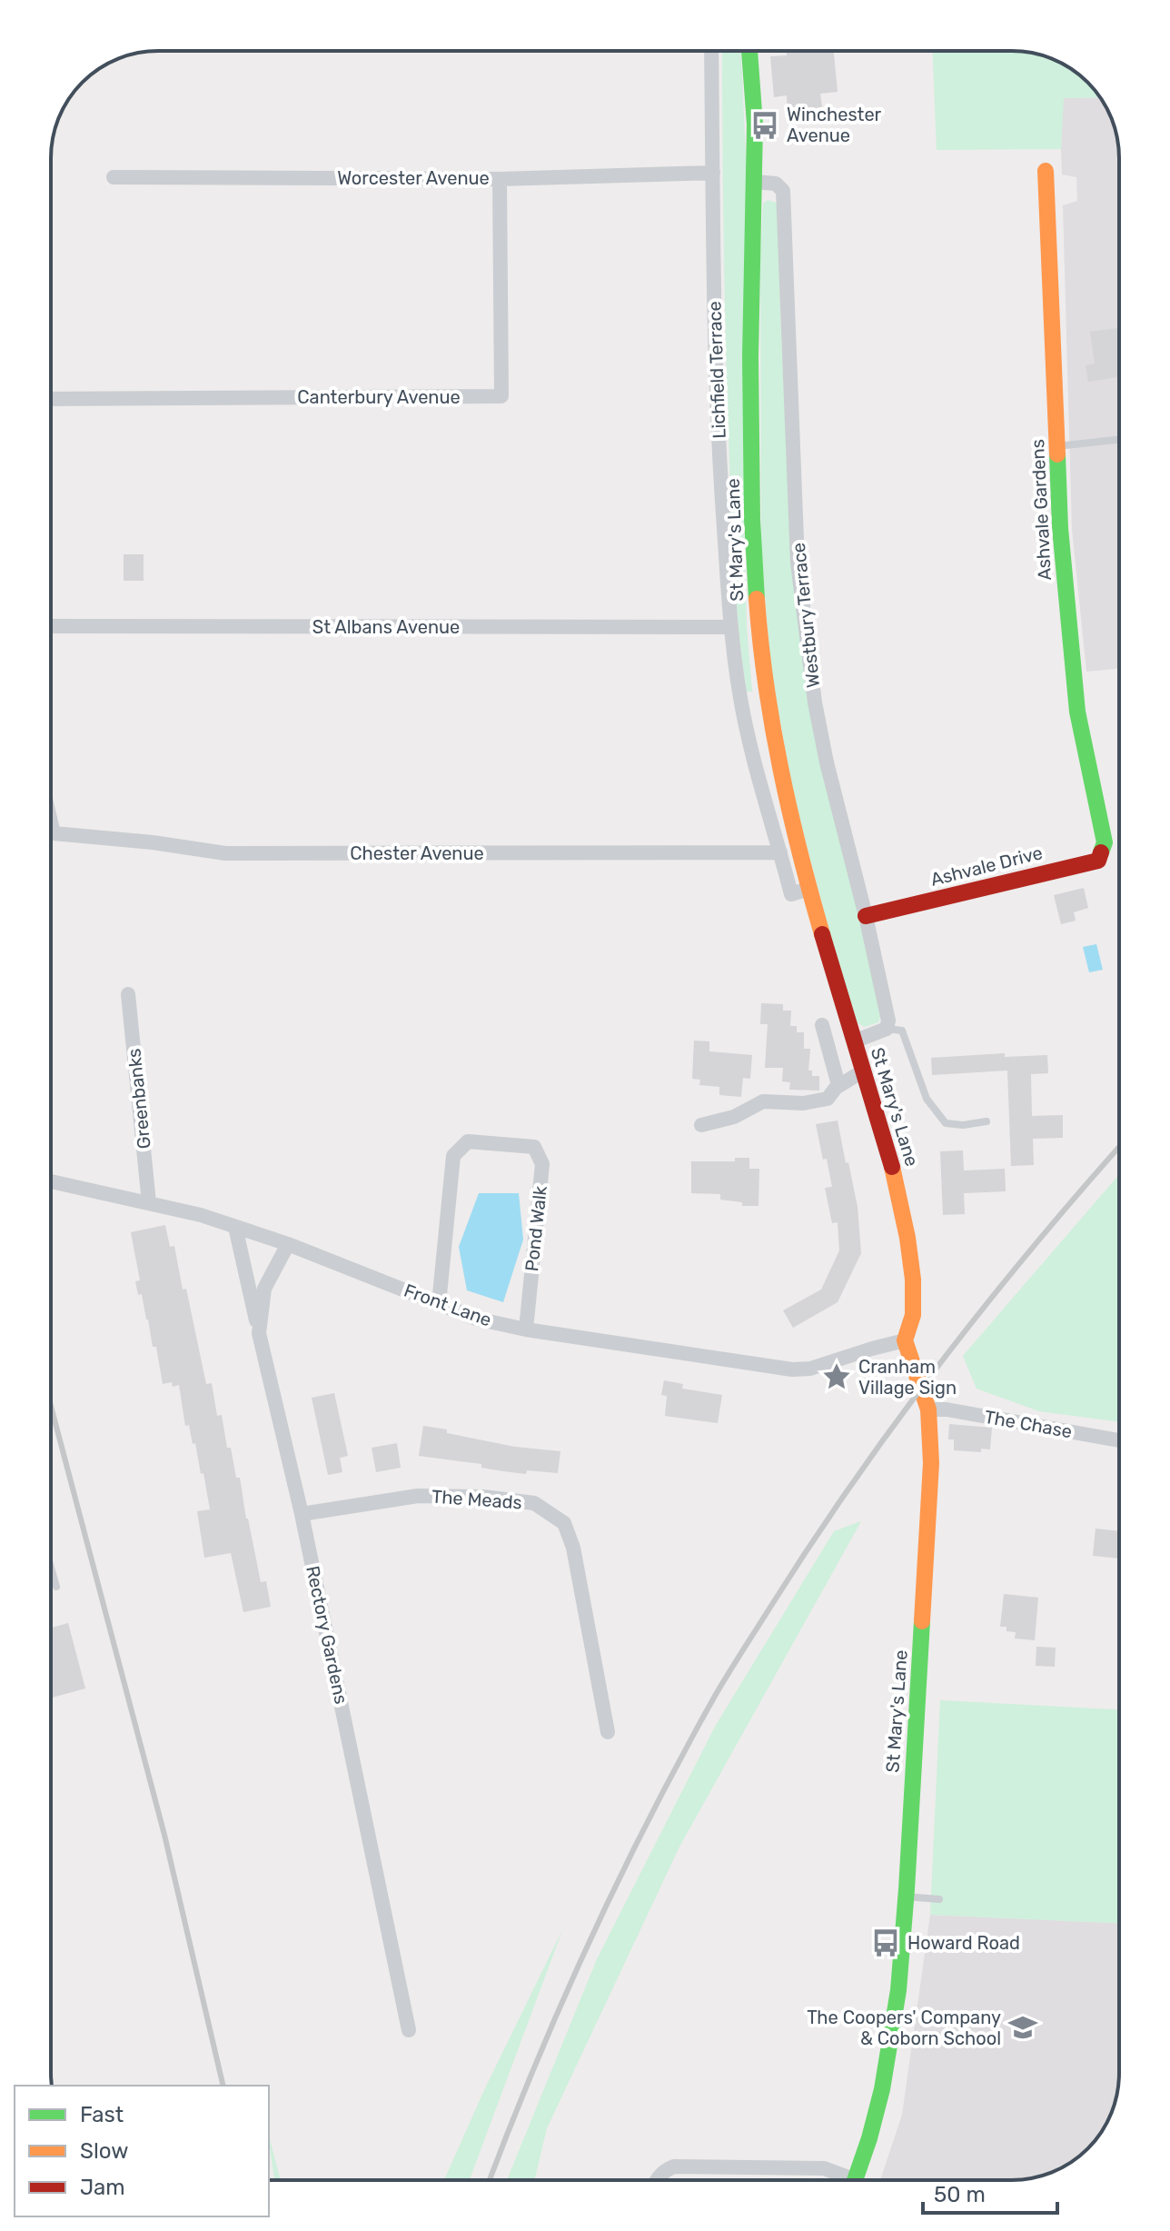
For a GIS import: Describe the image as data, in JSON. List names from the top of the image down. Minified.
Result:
{"streets":{"main road":["Ashvale Gardens","St Mary's Lane","Ashvale Drive"],"street":["Worcester Avenue","Lichfield Terrace","Canterbury Avenue","Westbury Terrace","St Albans Avenue","Chester Avenue","Greenbanks","Pond Walk","Front Lane","The Chase","The Meads","Rectory Gardens"]},"crossings":[["Worcester Avenue","Lichfield Terrace"],["Worcester Avenue","Canterbury Avenue"],["Lichfield Terrace","St Mary's Lane"],["Lichfield Terrace","St Albans Avenue"],["Lichfield Terrace","Chester Avenue"],["Ashvale Gardens","Ashvale Drive"],["St Mary's Lane","Westbury Terrace"],["St Mary's Lane","Front Lane"],["St Mary's Lane","The Chase"],["Westbury Terrace","Ashvale Drive"],["Greenbanks","Front Lane"],["Pond Walk","Front Lane"],["Front Lane","Rectory Gardens"],["The Meads","Rectory Gardens"]],"places":{"bus stop":["Winchester Avenue","Howard Road"],"place":["Cranham Village Sign"],"school or university":["The Coopers' Company & Coborn School"]},"legend":["Fast","Slow","Jam"],"scale_bar":"50 m"}
